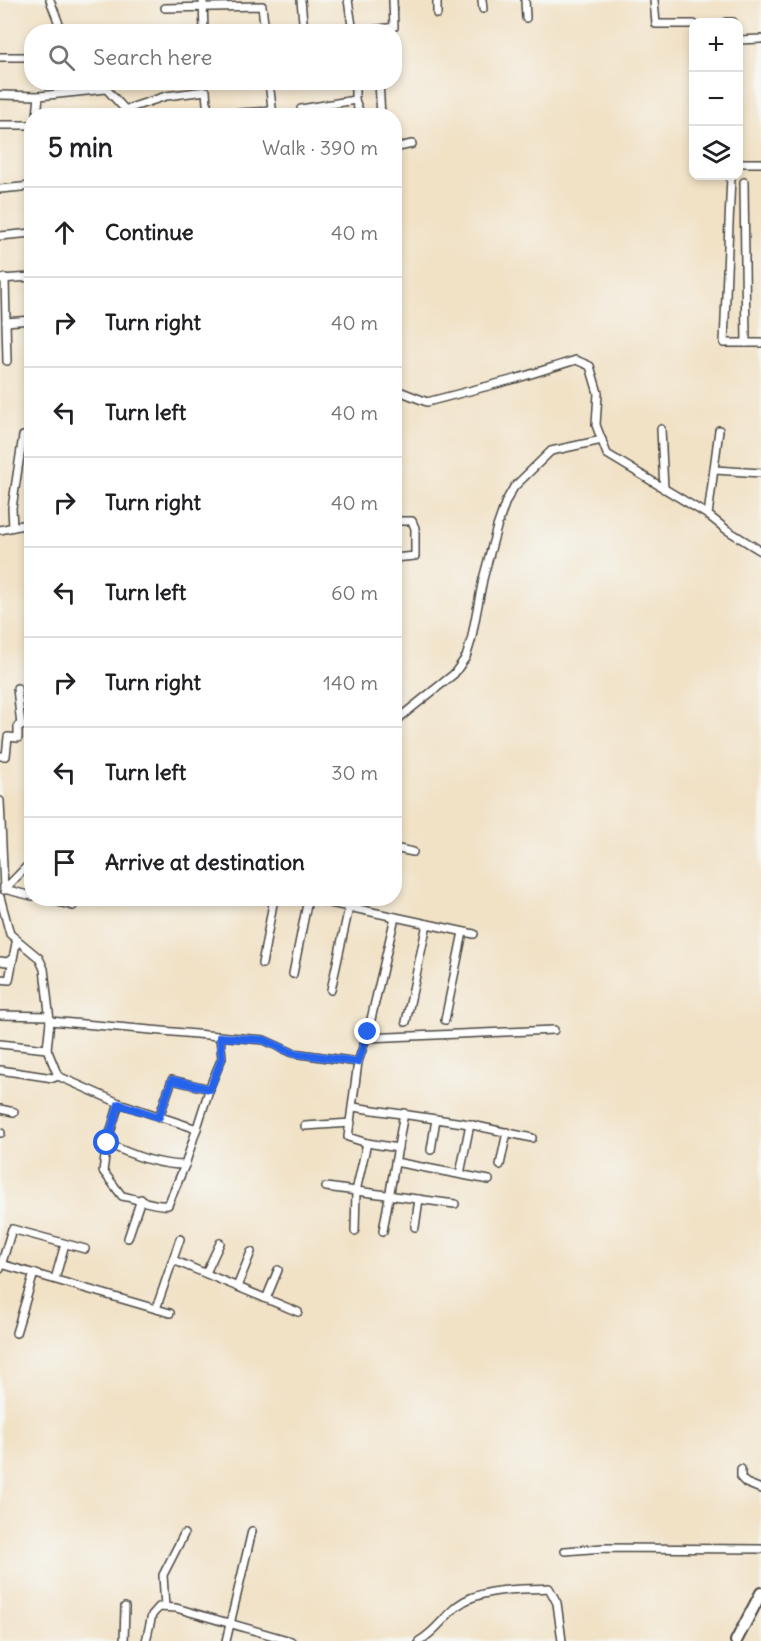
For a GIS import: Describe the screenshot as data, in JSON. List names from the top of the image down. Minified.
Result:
{"page":{"map_buttons":["+","−"],"search":"Search here","heading":["5 min","Walk · 390 m"],"list":[["Continue","40 m"],["Turn right","40 m"],["Turn left","40 m"],["Turn right","40 m"],["Turn left","60 m"],["Turn right","140 m"],["Turn left","30 m"],"Arrive at destination"]}}
